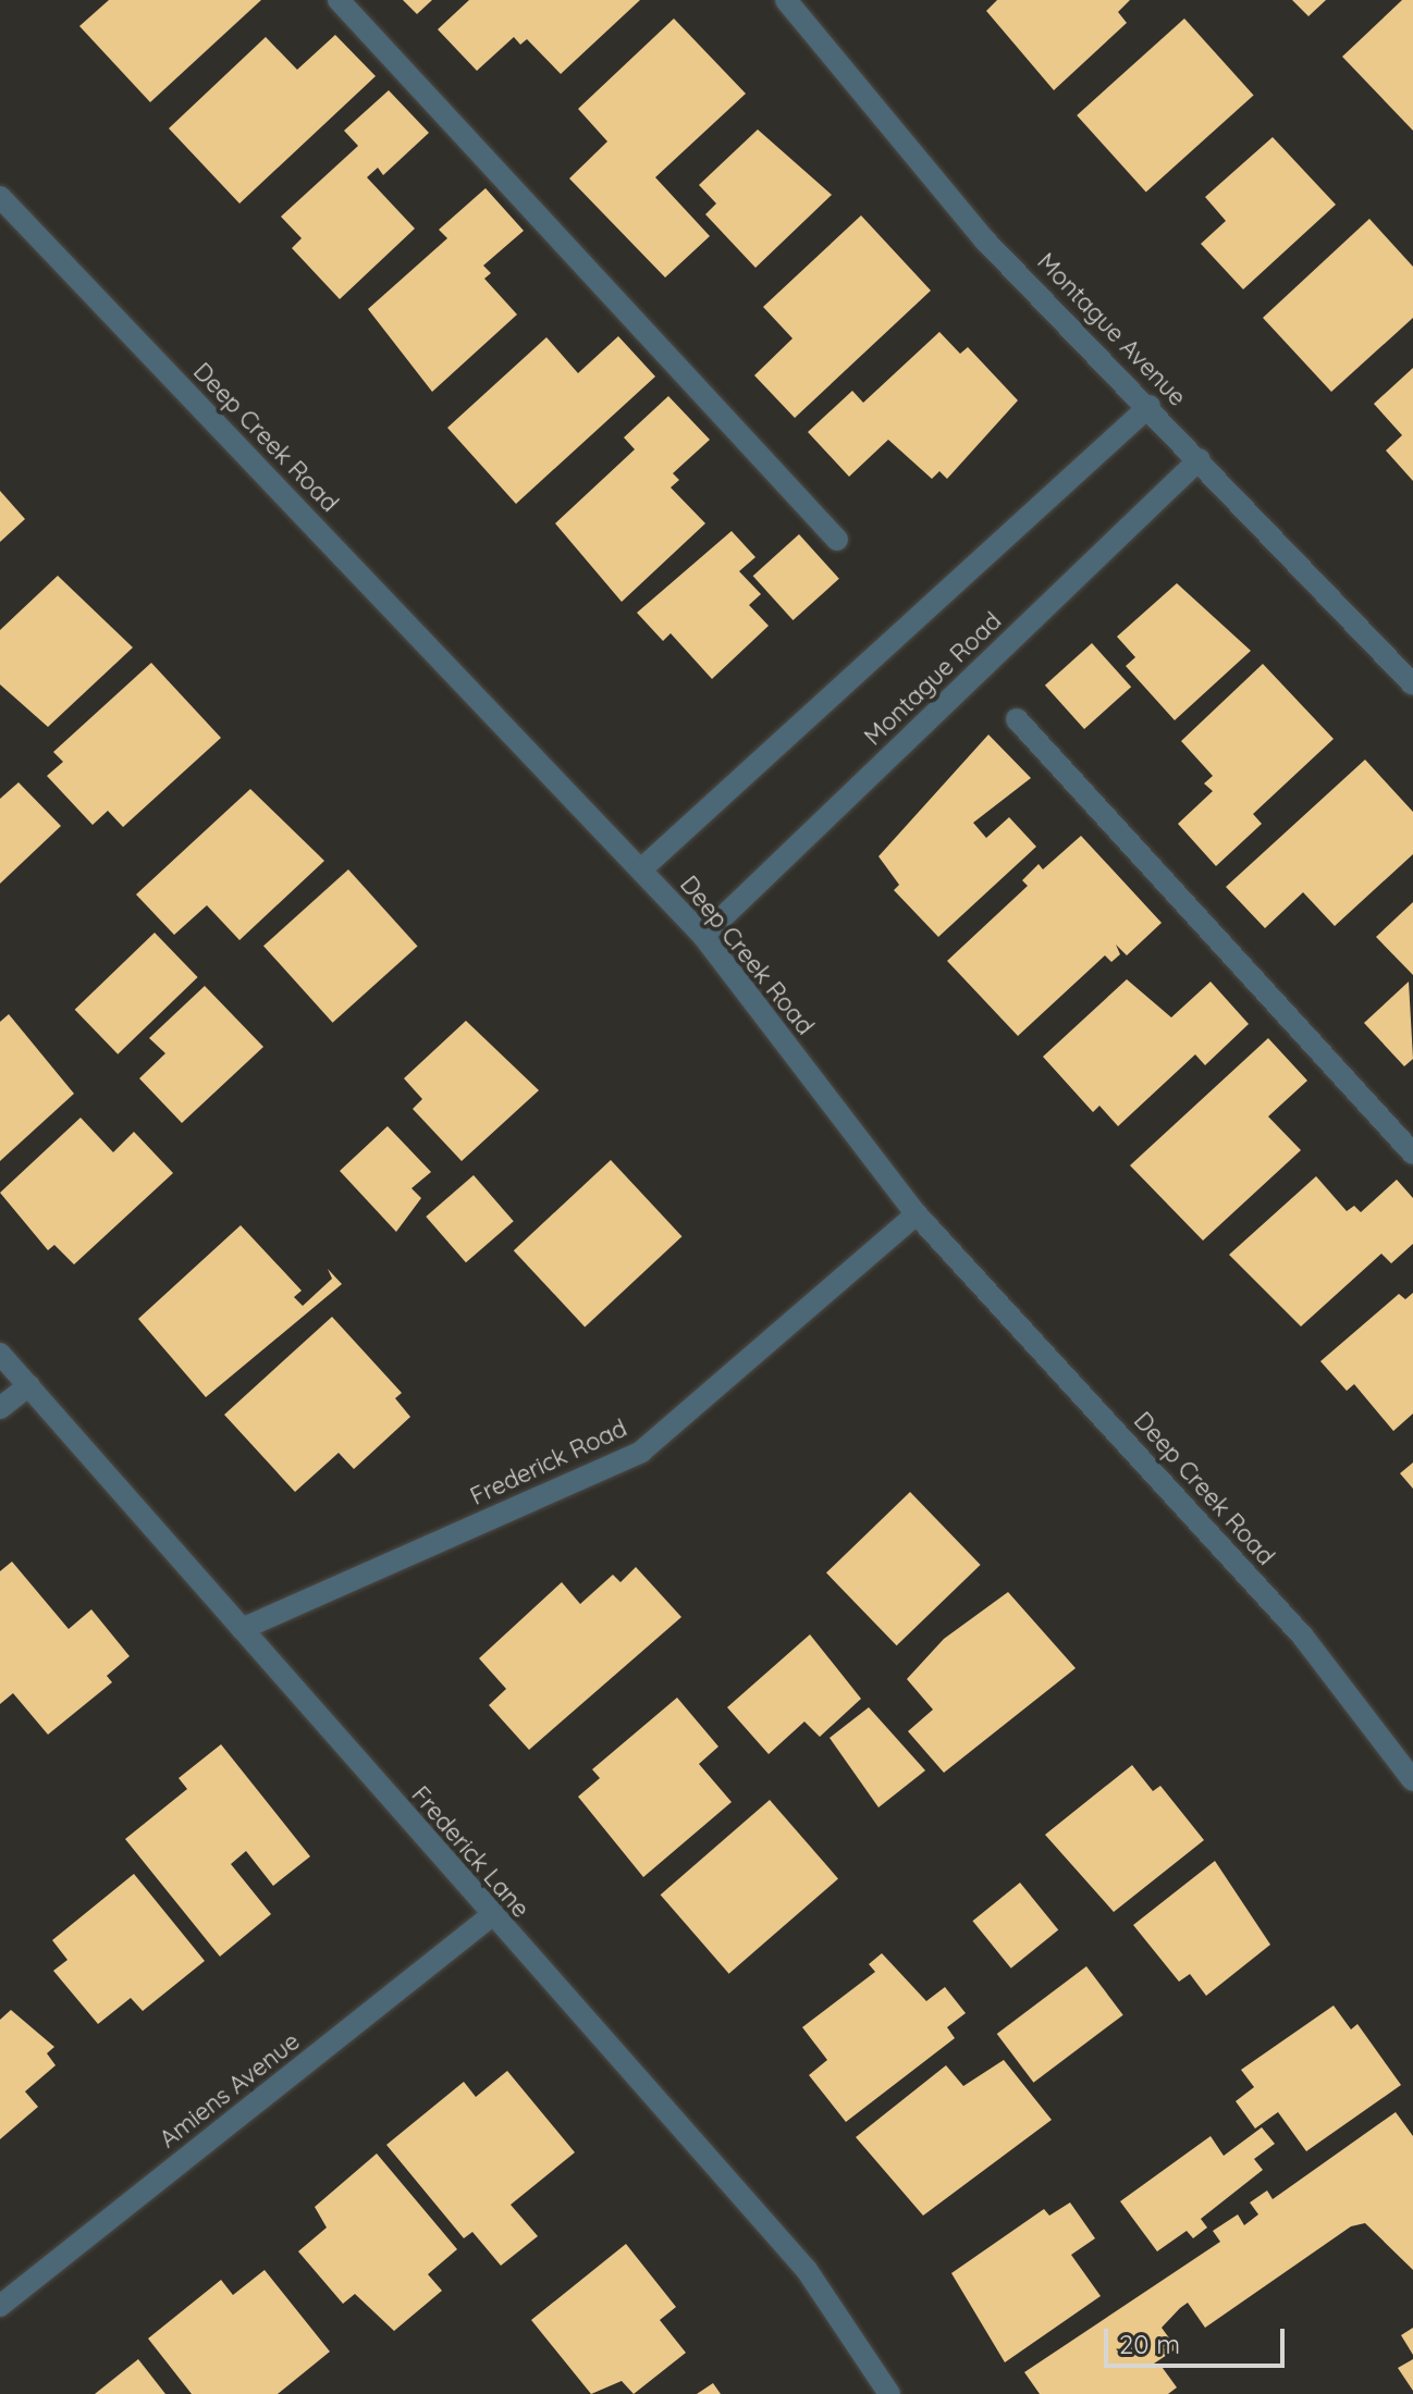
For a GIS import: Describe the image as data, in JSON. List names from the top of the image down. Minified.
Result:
{"streets":{"street":["Montague Avenue","Deep Creek Road","Montague Road","Frederick Road","Frederick Lane","Amiens Avenue"]},"crossings":[["Montague Avenue","Montague Road"],["Deep Creek Road","Montague Road"],["Deep Creek Road","Frederick Road"],["Frederick Road","Frederick Lane"],["Frederick Lane","Amiens Avenue"]],"scale_bar":"20 m"}
